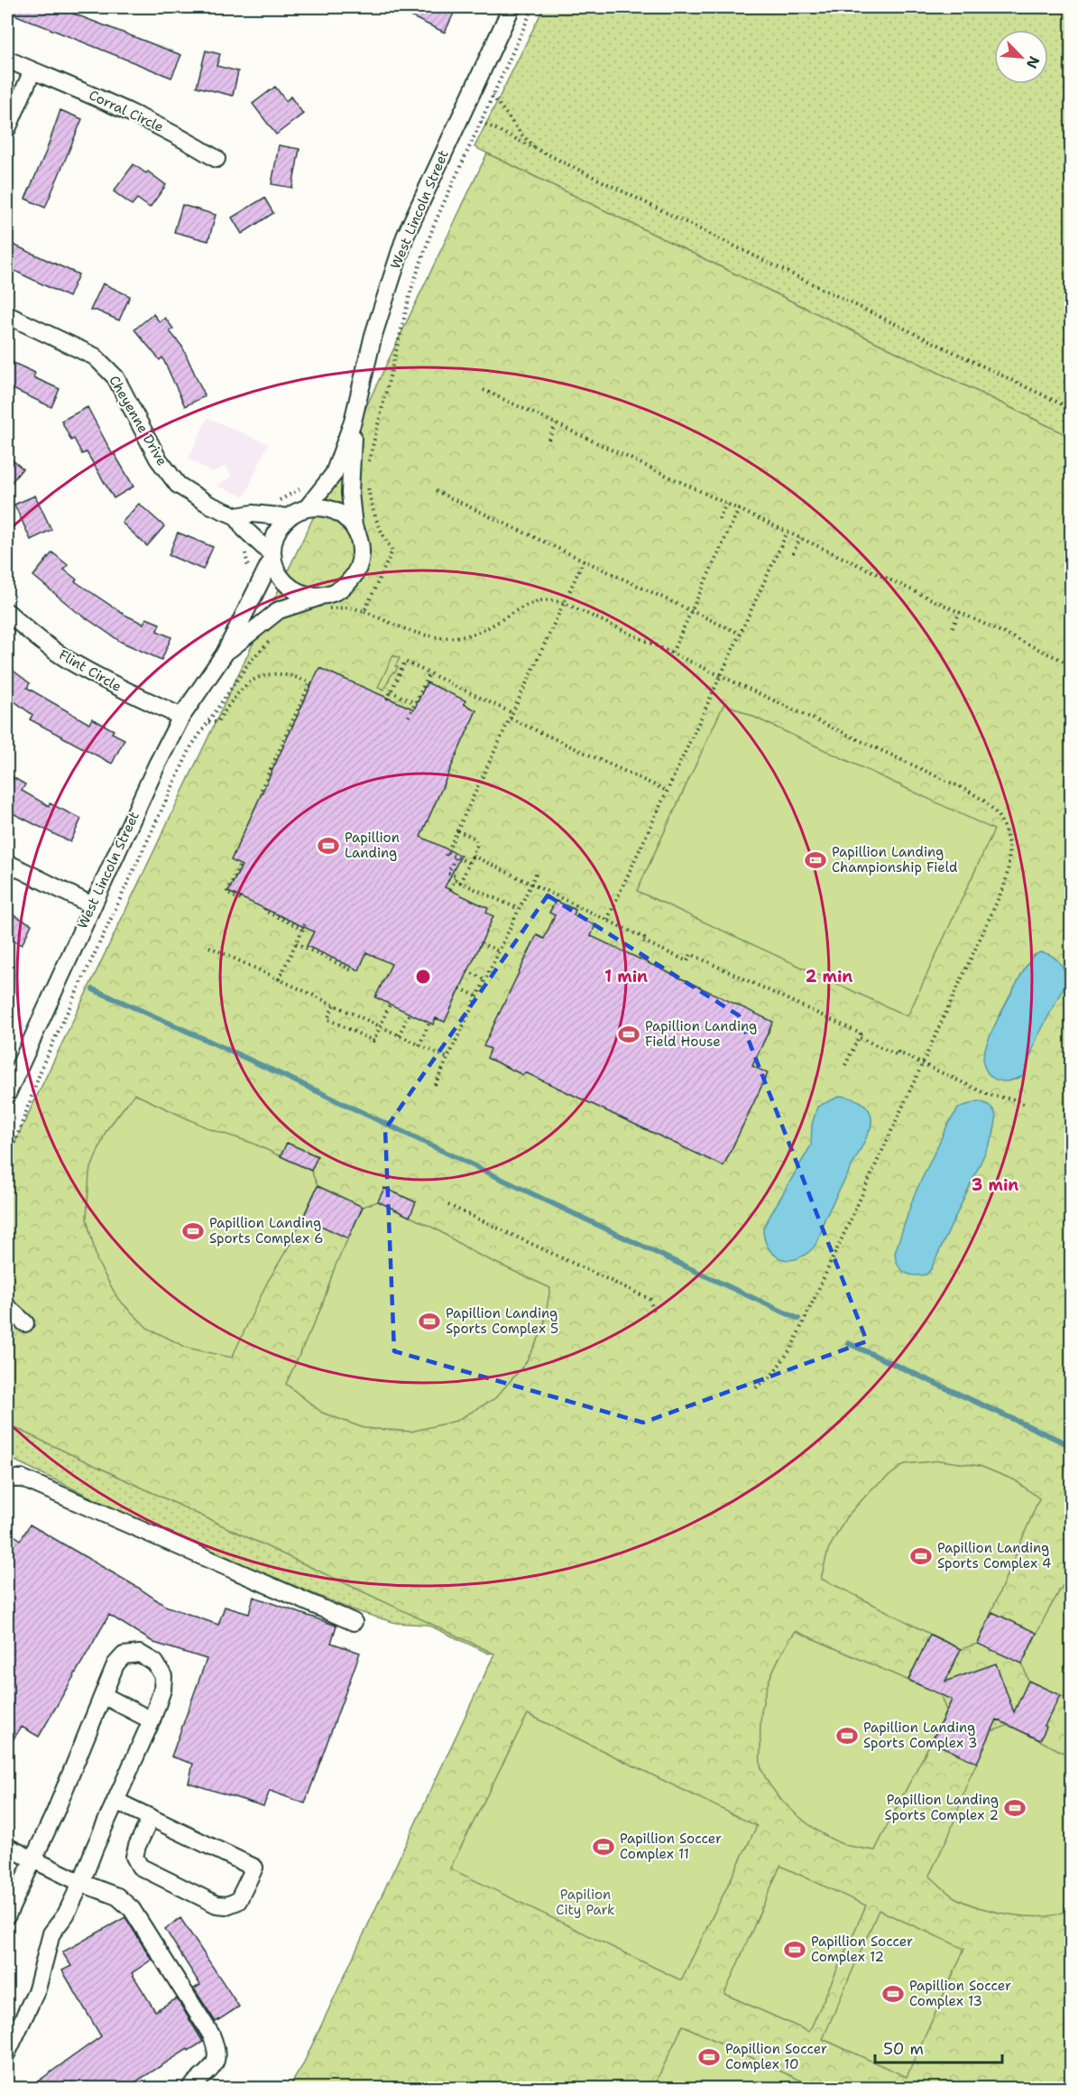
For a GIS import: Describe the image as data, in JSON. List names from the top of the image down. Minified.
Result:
{"streets":{"street":["Corral Circle","West Lincoln Street","Cheyenne Drive","Flint Circle"]},"crossings":[["West Lincoln Street","Cheyenne Drive"],["West Lincoln Street","Flint Circle"]],"parks":["Papilion City Park"],"places":{"sports":["Papillion Landing","Papillion Landing Championship Field","Papillion Landing Field House","Papillion Landing Sports Complex 6","Papillion Landing Sports Complex 5","Papillion Landing Sports Complex 4","Papillion Landing Sports Complex 3","Papillion Landing Sports Complex 2","Papillion Soccer Complex 11","Papillion Soccer Complex 12","Papillion Soccer Complex 13","Papillion Soccer Complex 10"]},"scale_bar":"50 m","north":"bottom right","rings":["1 min","2 min","3 min"]}
